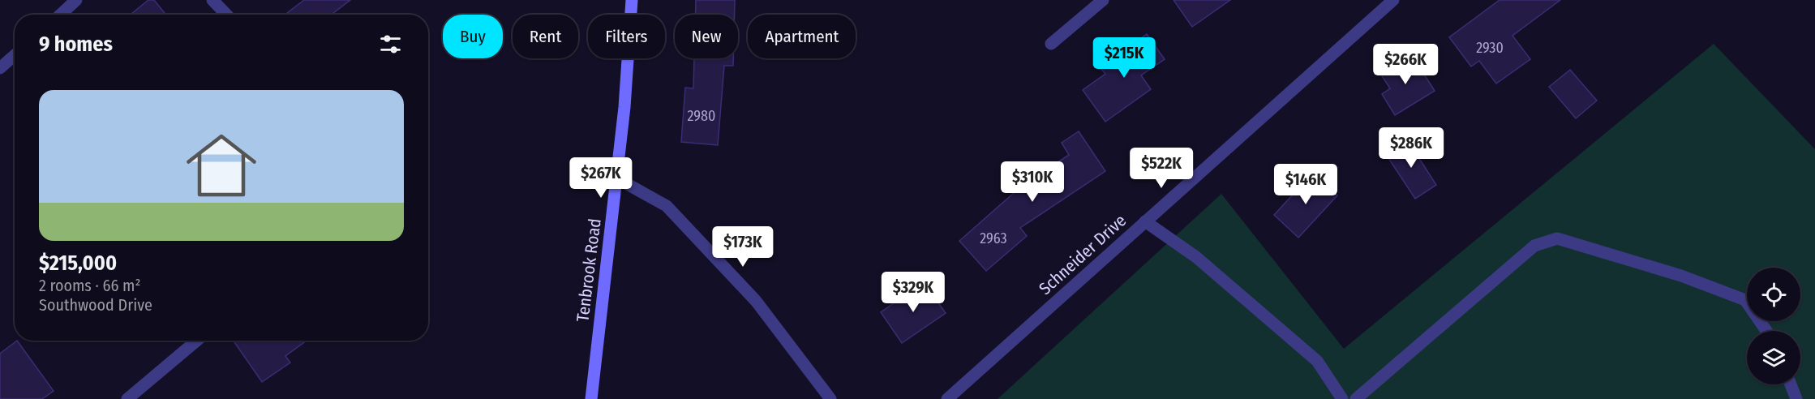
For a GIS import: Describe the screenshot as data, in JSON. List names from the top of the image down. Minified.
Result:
{"streets":{"street":["Schneider Drive","Tenbrook Road"]},"house_numbers":["2930","2980","2963"],"page":{"chip":["Buy","Rent","Filters","New","Apartment"],"heading":"9 homes","price":["$215K","$266K","$286K","$522K","$267K","$310K","$146K","$173K","$329K"],"list":[{"name":"$215,000","note":"2 rooms · 66 m² · Southwood Drive"}]}}
